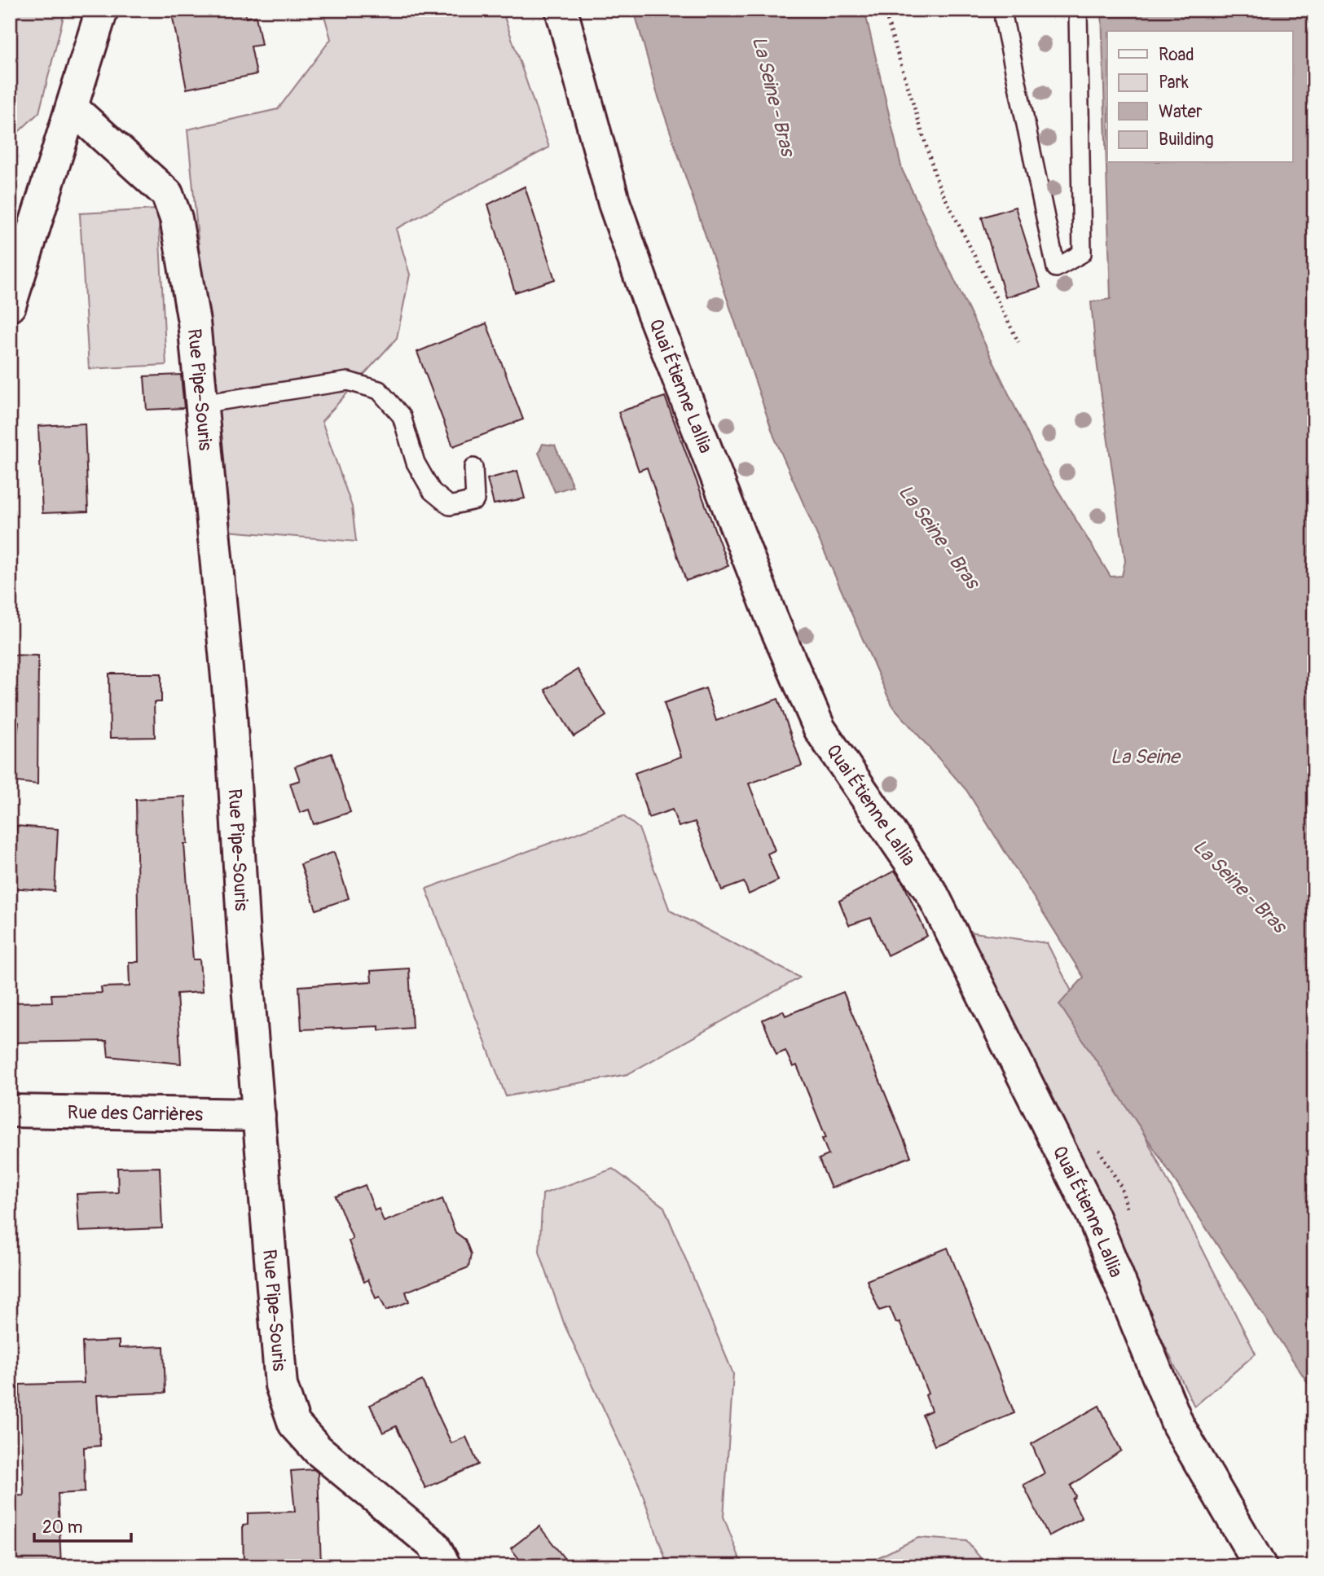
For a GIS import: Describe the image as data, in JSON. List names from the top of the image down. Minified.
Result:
{"streets":{"street":["Quai Étienne Lallia","Rue Pipe-Souris","Rue des Carrières"]},"crossings":[["Rue Pipe-Souris","Rue des Carrières"]],"water":["La Seine - Bras","La Seine"],"legend":["Road","Park","Water","Building"],"scale_bar":"20 m"}
